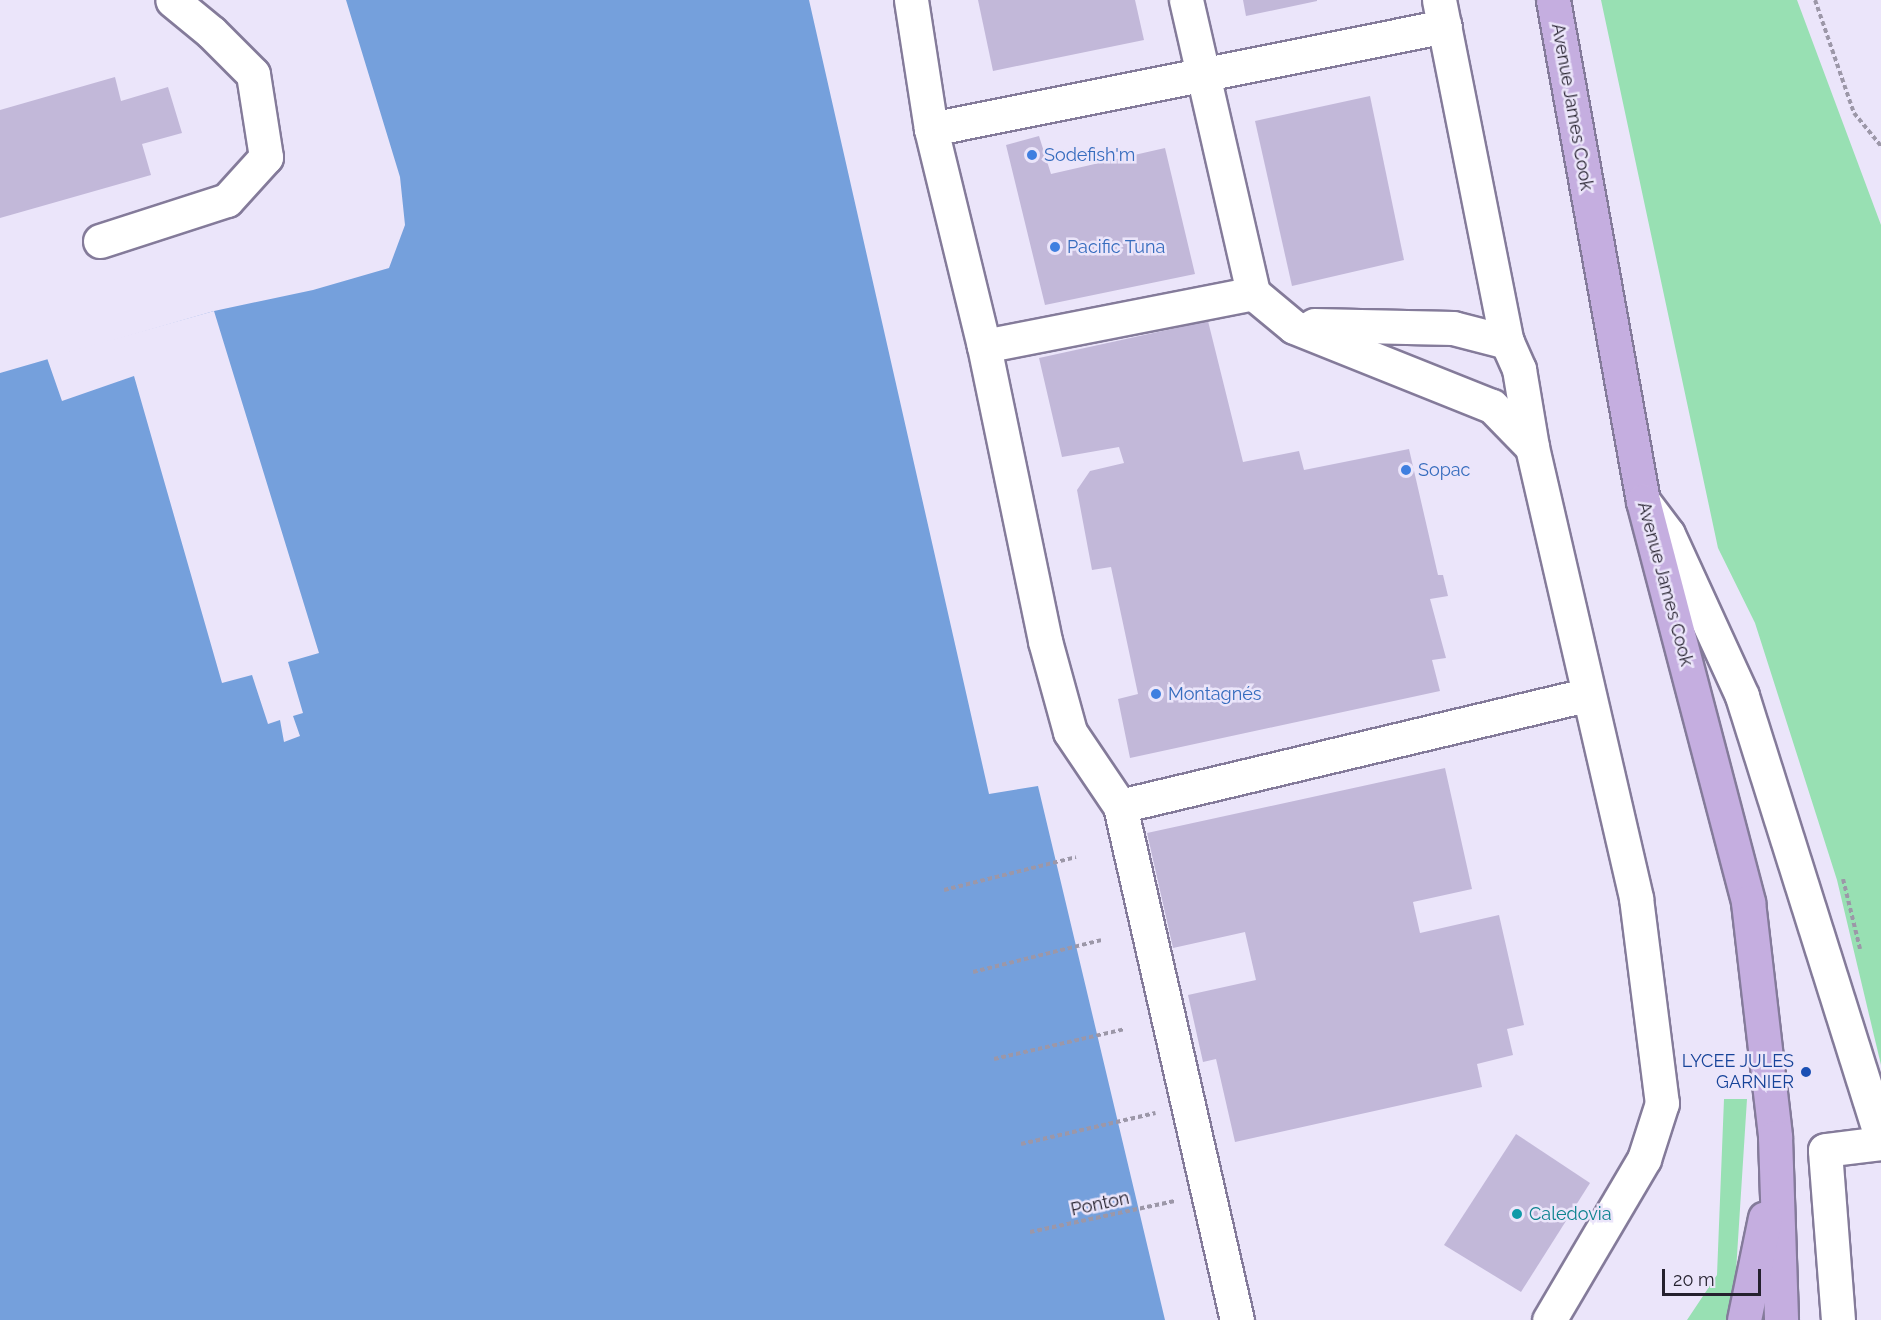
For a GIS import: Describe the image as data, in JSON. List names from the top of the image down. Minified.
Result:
{"streets":{"main road":["Avenue James Cook"],"path":["Ponton"]},"places":["Sodefish'm","Pacific Tuna","Sopac","Montagnés","LYCEE JULES GARNIER","Caledovia"],"scale_bar":"20 m"}
